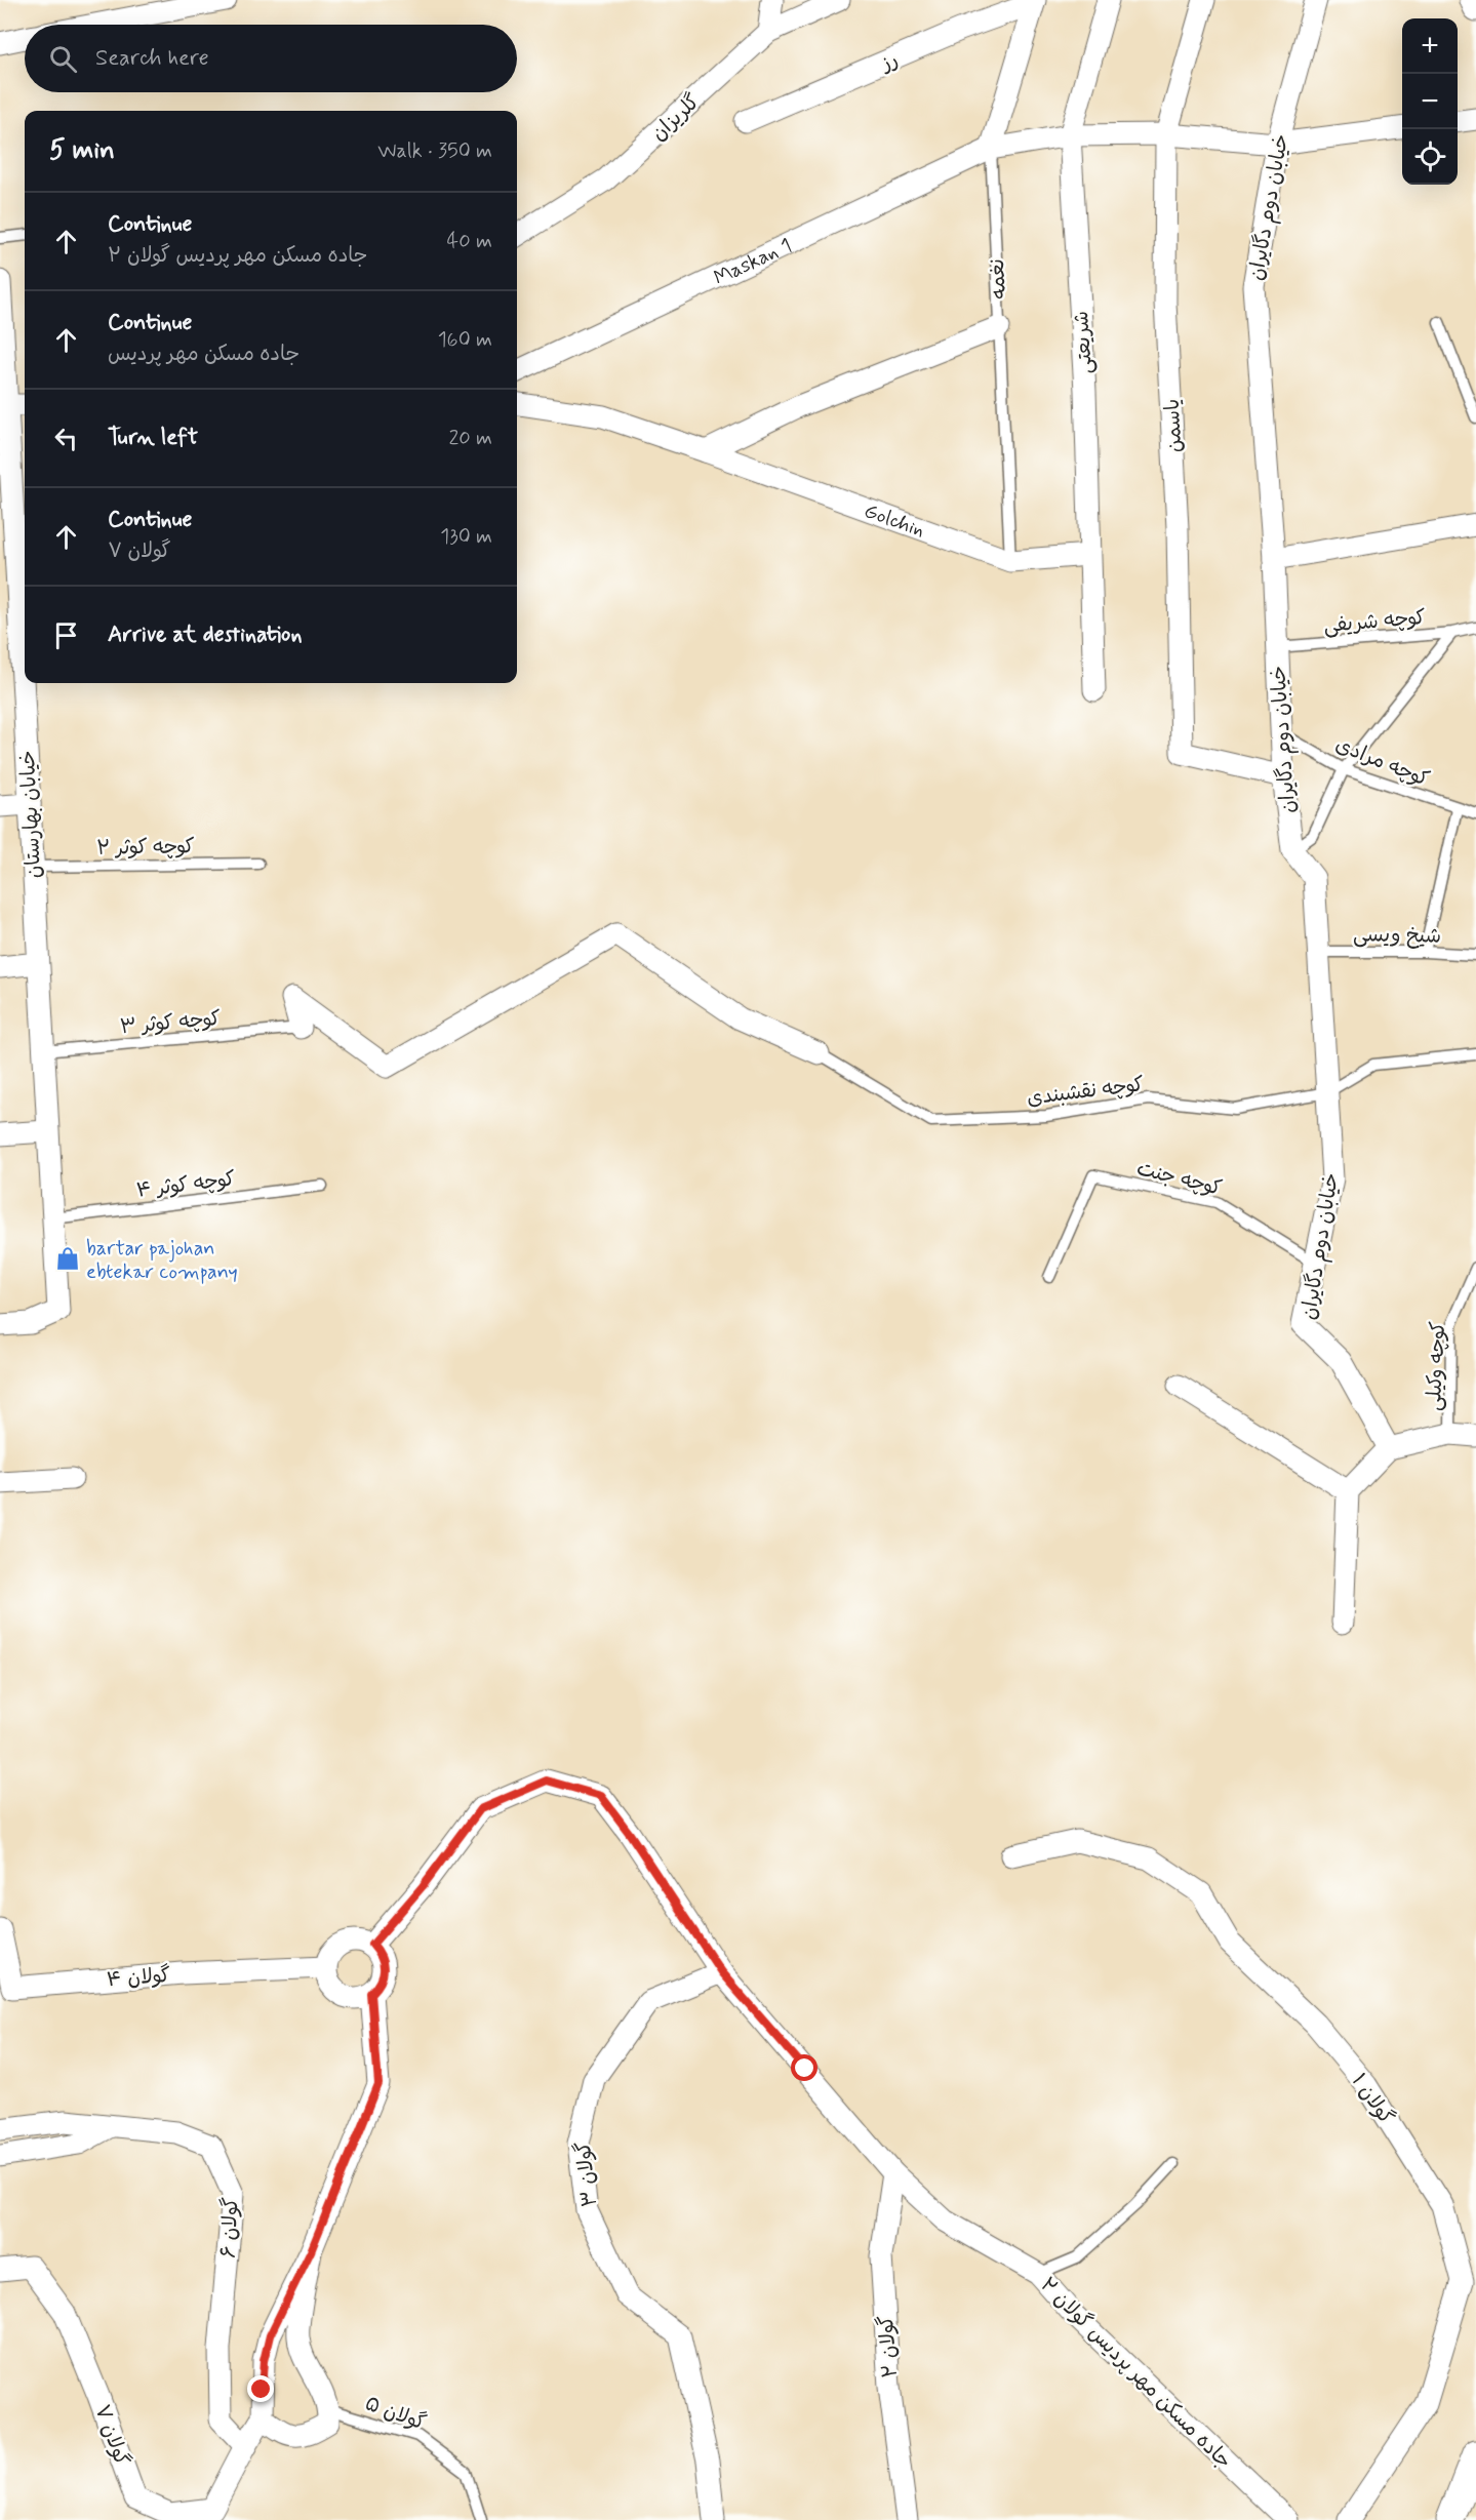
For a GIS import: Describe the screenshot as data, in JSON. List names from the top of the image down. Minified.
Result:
{"streets":{"street":["رز","گلریزان","خیابان دوم دگایران","Maskan 1","نغمه","شریعتی","یاسمن","Golchin","خیابان بهارستان","گولان ۴","گولان ۱","گولان ۳","گولان ۶","گولان ۲","جاده مسکن مهر پردیس گولان ۲","گولان ۷"],"lane":["کوچه شریفی","کوچه مرادی","کوچه کوثر ۲","شیخ ویسی","کوچه کوثر ۳","کوچه نقشبندی","کوچه جنت","کوچه کوثر ۴","کوچه وکیلی","گولان ۵"]},"crossings":[["رز","نغمه"],["خیابان دوم دگایران","Maskan 1"],["خیابان دوم دگایران","یاسمن"],["خیابان دوم دگایران","کوچه شریفی"],["خیابان دوم دگایران","کوچه مرادی"],["خیابان دوم دگایران","شیخ ویسی"],["خیابان دوم دگایران","کوچه نقشبندی"],["خیابان دوم دگایران","کوچه جنت"],["Maskan 1","نغمه"],["Maskan 1","شریعتی"],["Maskan 1","یاسمن"],["نغمه","Golchin"],["شریعتی","Golchin"],["خیابان بهارستان","کوچه کوثر ۲"],["خیابان بهارستان","کوچه کوثر ۳"],["خیابان بهارستان","کوچه کوثر ۴"],["گولان ۴","جاده مسکن مهر پردیس گولان ۲"],["گولان ۳","جاده مسکن مهر پردیس گولان ۲"],["گولان ۶","گولان ۷"],["گولان ۲","جاده مسکن مهر پردیس گولان ۲"]],"places":{"shop":["bartar pajohan ebtekar company"]},"page":{"map_buttons":["+","−"],"search":"Search here","heading":["5 min","Walk · 350 m"],"list":[["Continue","جاده مسکن مهر پردیس گولان ۲","40 m"],["Continue","جاده مسکن مهر پردیس","160 m"],["Turn left","20 m"],["Continue","گولان ۷","130 m"],"Arrive at destination"]}}
